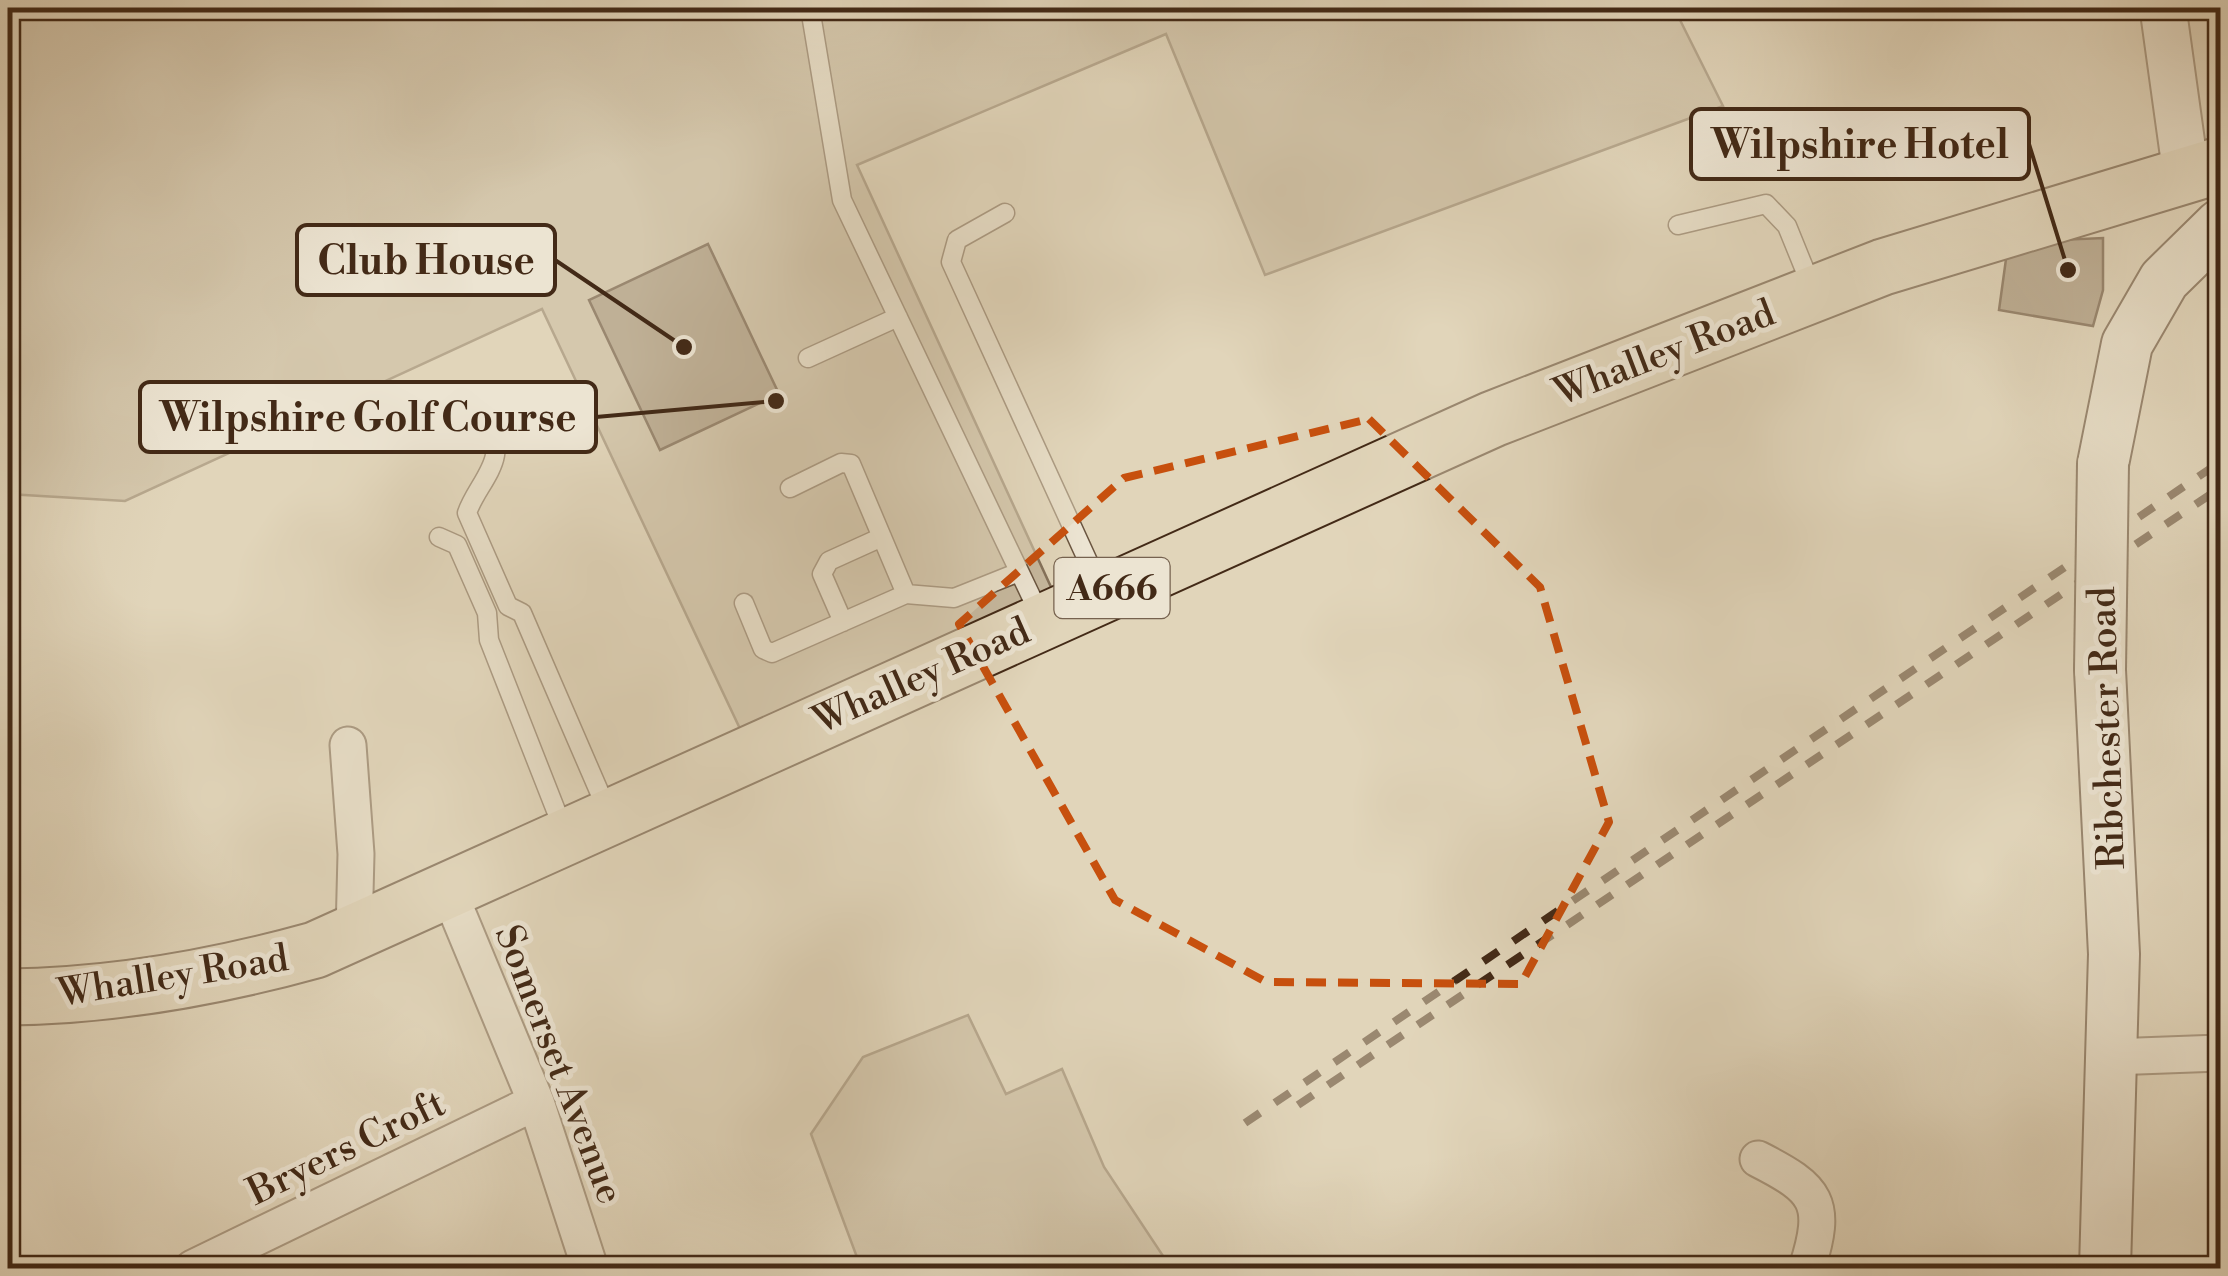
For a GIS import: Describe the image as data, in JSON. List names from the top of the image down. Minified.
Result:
{"streets":{"highway":["Whalley Road","A666"],"main road":["Ribchester Road"],"street":["Somerset Avenue","Bryers Croft"]},"crossings":[["Whalley Road","Somerset Avenue"],["Somerset Avenue","Bryers Croft"]],"places":["Wilpshire Hotel","Club House","Wilpshire Golf Course"]}
